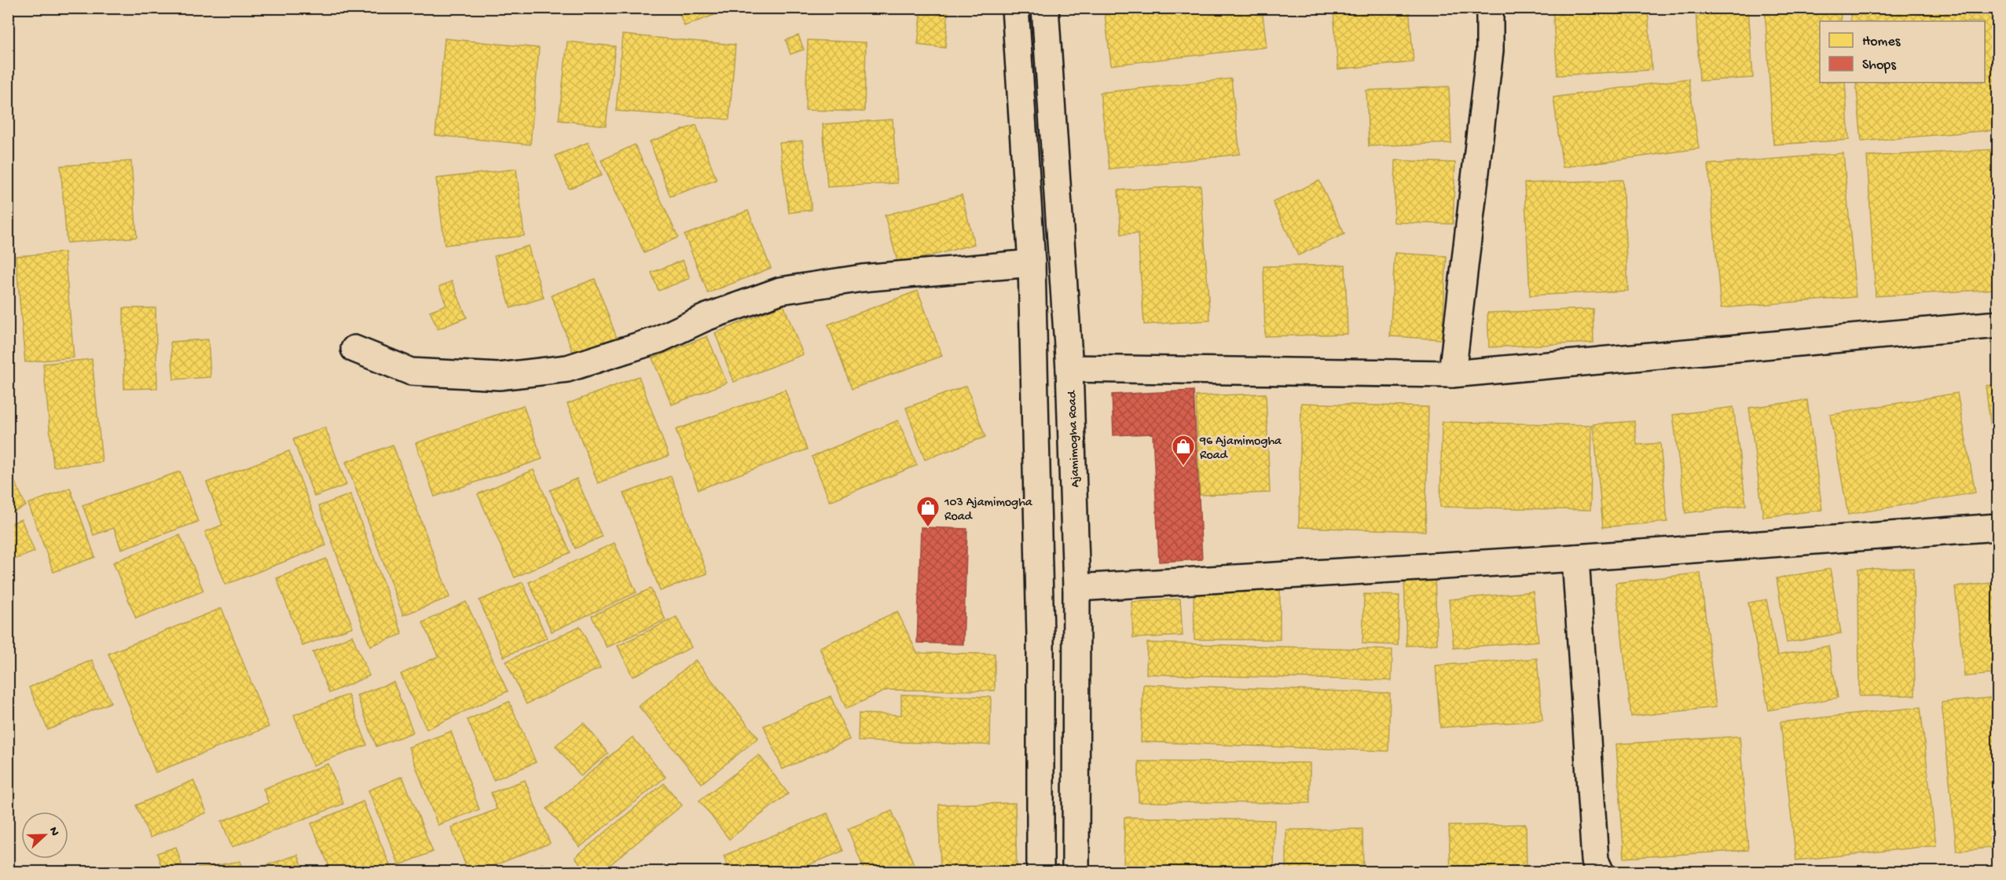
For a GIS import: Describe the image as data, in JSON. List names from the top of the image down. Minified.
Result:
{"streets":{"street":["Ajamimogha Road"]},"places":{"shop":["96 Ajamimogha Road","103 Ajamimogha Road"]},"legend":["Homes","Shops"],"north":"right"}
